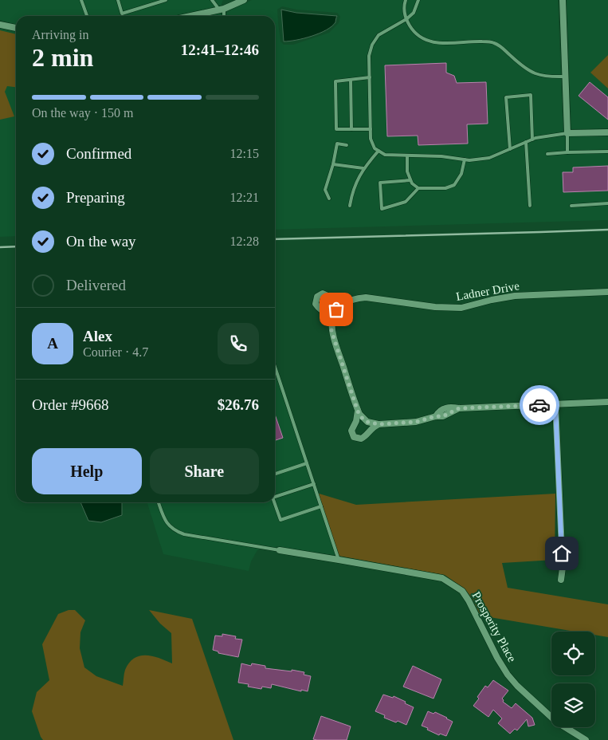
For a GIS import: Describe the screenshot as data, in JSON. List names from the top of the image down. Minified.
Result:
{"streets":{"street":["Ladner Drive","Prosperity Place"]},"page":{"heading":["2 min","Arriving in","12:41–12:46"],"panel":["Alex","Courier · 4.7","Order #9668","$26.76"],"bar":"On the way · 150 m","list":[["Confirmed","12:15"],["Preparing","12:21"],["On the way","12:28"],"Delivered"],"round":"A","buttons":["Help","Share"]}}
